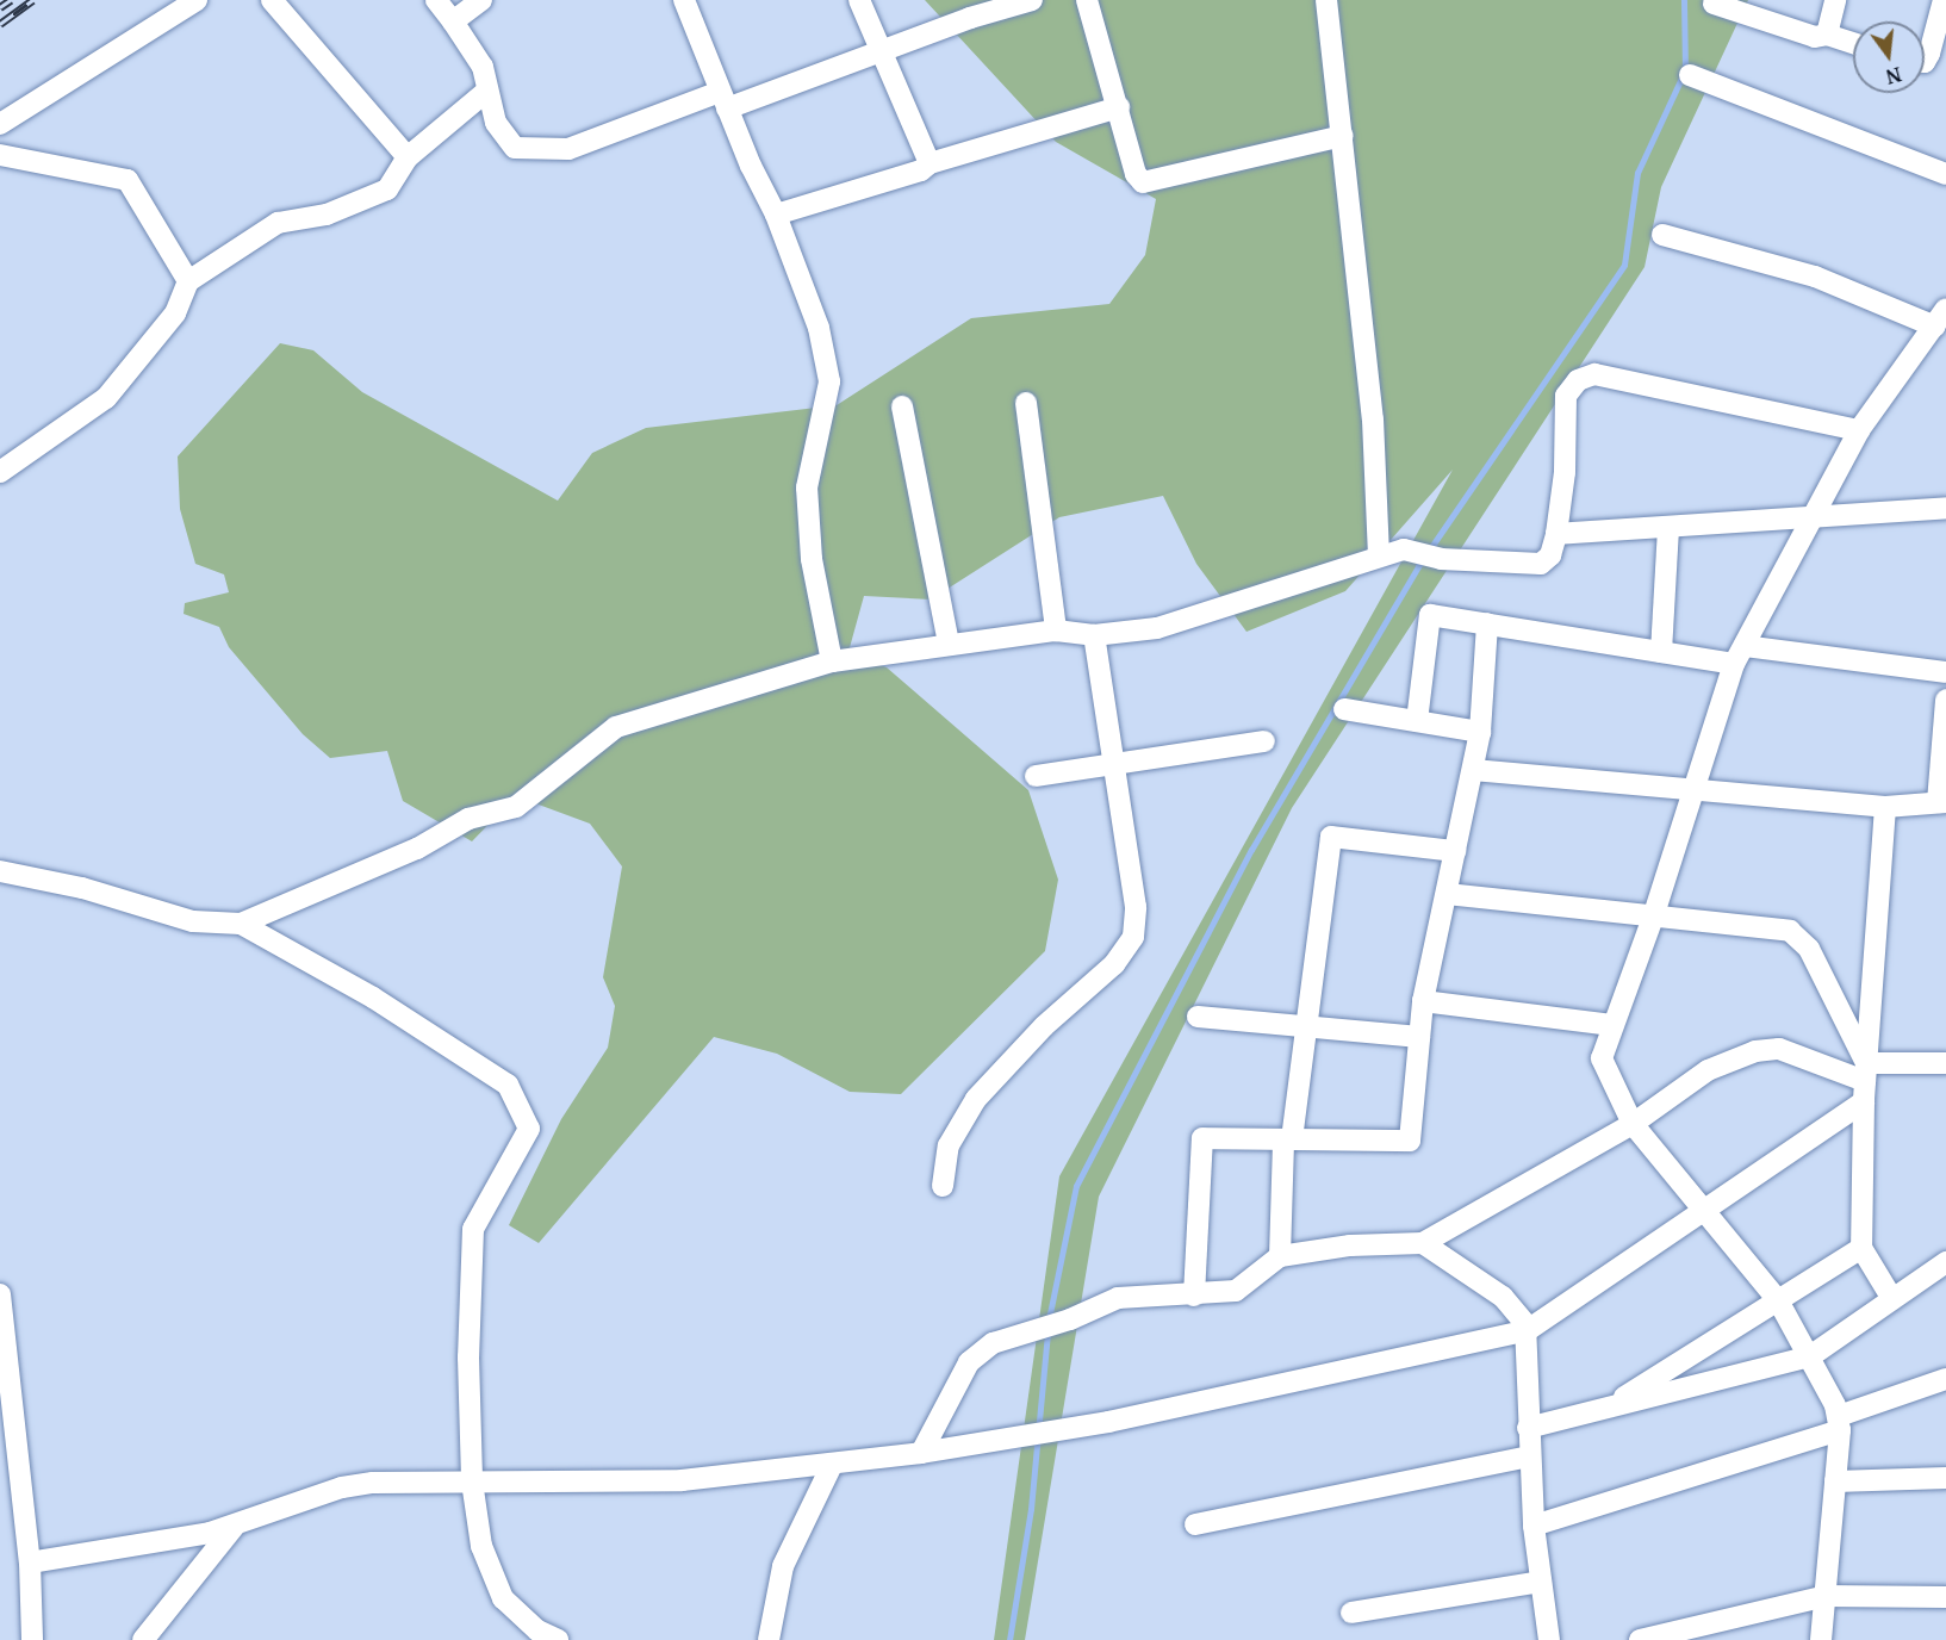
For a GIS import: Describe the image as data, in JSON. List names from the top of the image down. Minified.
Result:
{"north":"bottom"}
